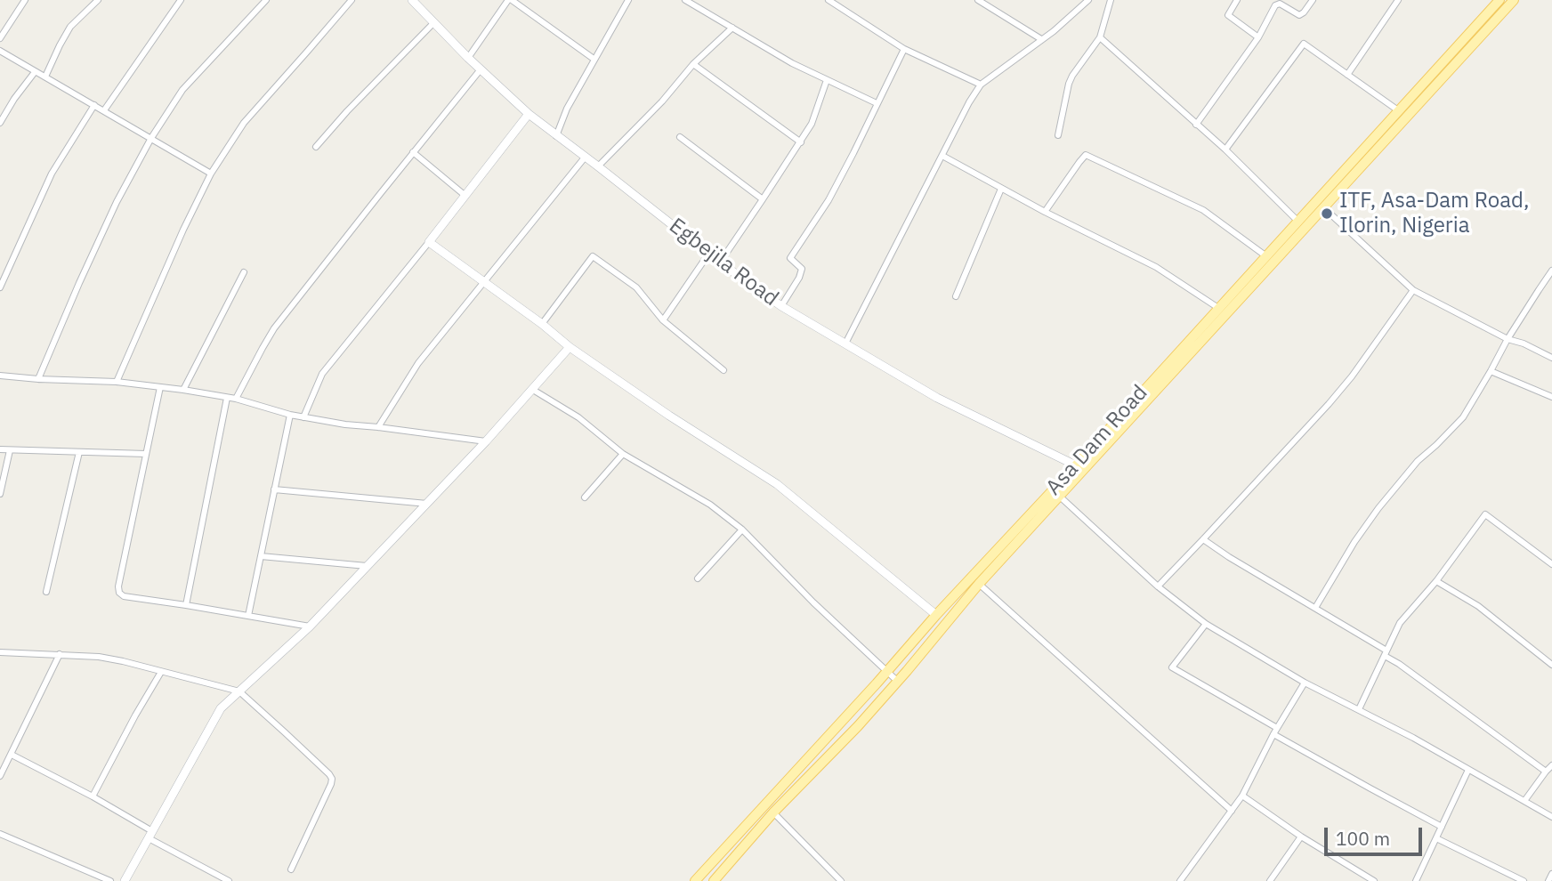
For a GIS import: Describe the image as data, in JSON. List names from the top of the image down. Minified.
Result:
{"streets":{"main road":["Asa Dam Road"],"street":["Egbejila Road"]},"crossings":[["Egbejila Road","Asa Dam Road"]],"places":["ITF, Asa-Dam Road, Ilorin, Nigeria"],"scale_bar":"100 m"}
